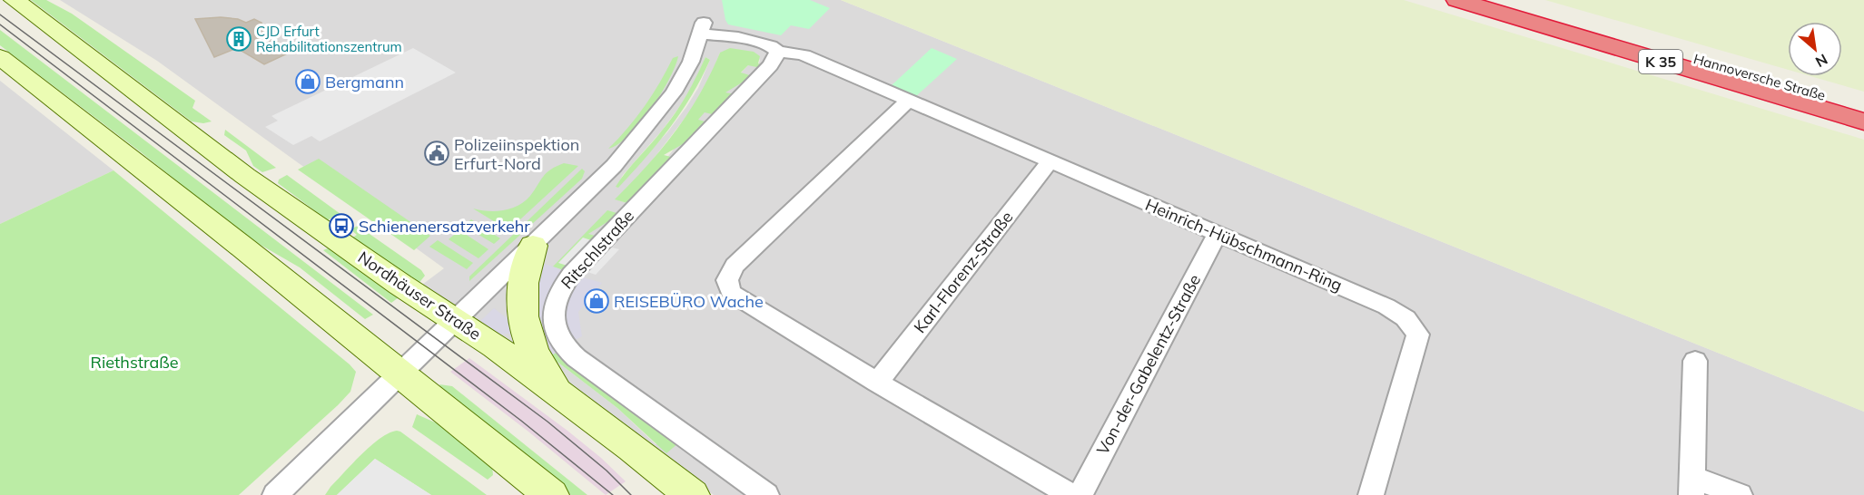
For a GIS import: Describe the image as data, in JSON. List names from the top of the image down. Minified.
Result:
{"streets":{"highway":["K 35","Hannoversche Straße"],"main road":["Nordhäuser Straße"],"street":["Heinrich-Hübschmann-Ring","Ritschlstraße","Karl-Florenz-Straße","Von-der-Gabelentz-Straße"]},"crossings":[["Heinrich-Hübschmann-Ring","Ritschlstraße"],["Heinrich-Hübschmann-Ring","Karl-Florenz-Straße"],["Heinrich-Hübschmann-Ring","Von-der-Gabelentz-Straße"]],"parks":["Riethstraße"],"places":{"building":["CJD Erfurt Rehabilitationszentrum"],"shop":["Bergmann","REISEBÜRO Wache"],"public building":["Polizeiinspektion Erfurt-Nord"],"bus stop":["Schienenersatzverkehr"]},"north":"bottom right"}
